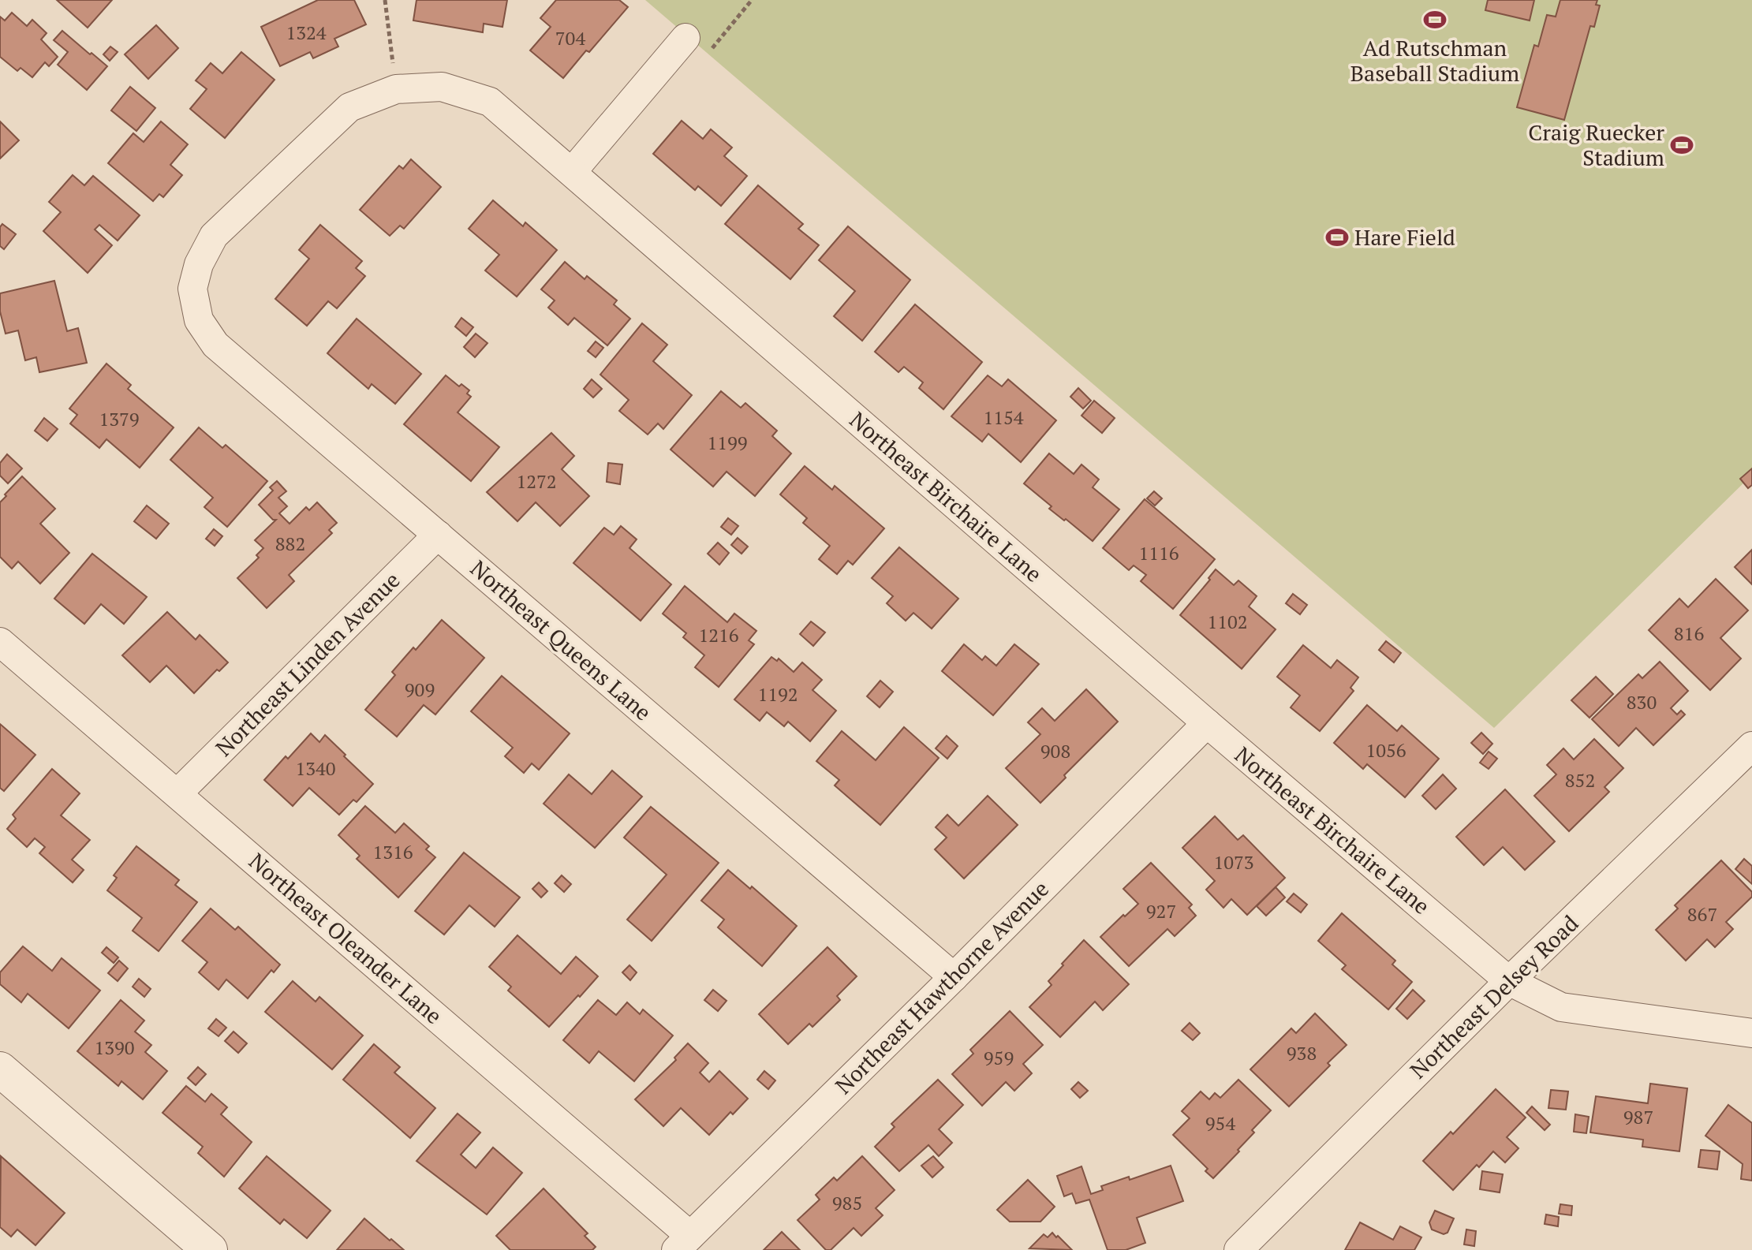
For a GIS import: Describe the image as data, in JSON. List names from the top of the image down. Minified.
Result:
{"streets":{"street":["Northeast Birchaire Lane","Northeast Queens Lane","Northeast Linden Avenue","Northeast Oleander Lane","Northeast Hawthorne Avenue","Northeast Delsey Road"]},"crossings":[["Northeast Birchaire Lane","Northeast Queens Lane"],["Northeast Birchaire Lane","Northeast Hawthorne Avenue"],["Northeast Birchaire Lane","Northeast Delsey Road"],["Northeast Queens Lane","Northeast Linden Avenue"],["Northeast Queens Lane","Northeast Hawthorne Avenue"],["Northeast Linden Avenue","Northeast Oleander Lane"],["Northeast Oleander Lane","Northeast Hawthorne Avenue"]],"places":{"sports":["Ad Rutschman Baseball Stadium","Craig Ruecker Stadium","Hare Field"]},"house_numbers":["1324","704","1154","1379","1199","1272","882","1116","1102","816","1216","909","1192","830","1056","908","1340","852","1316","1073","927","867","1390","938","959","987","954","985"]}
